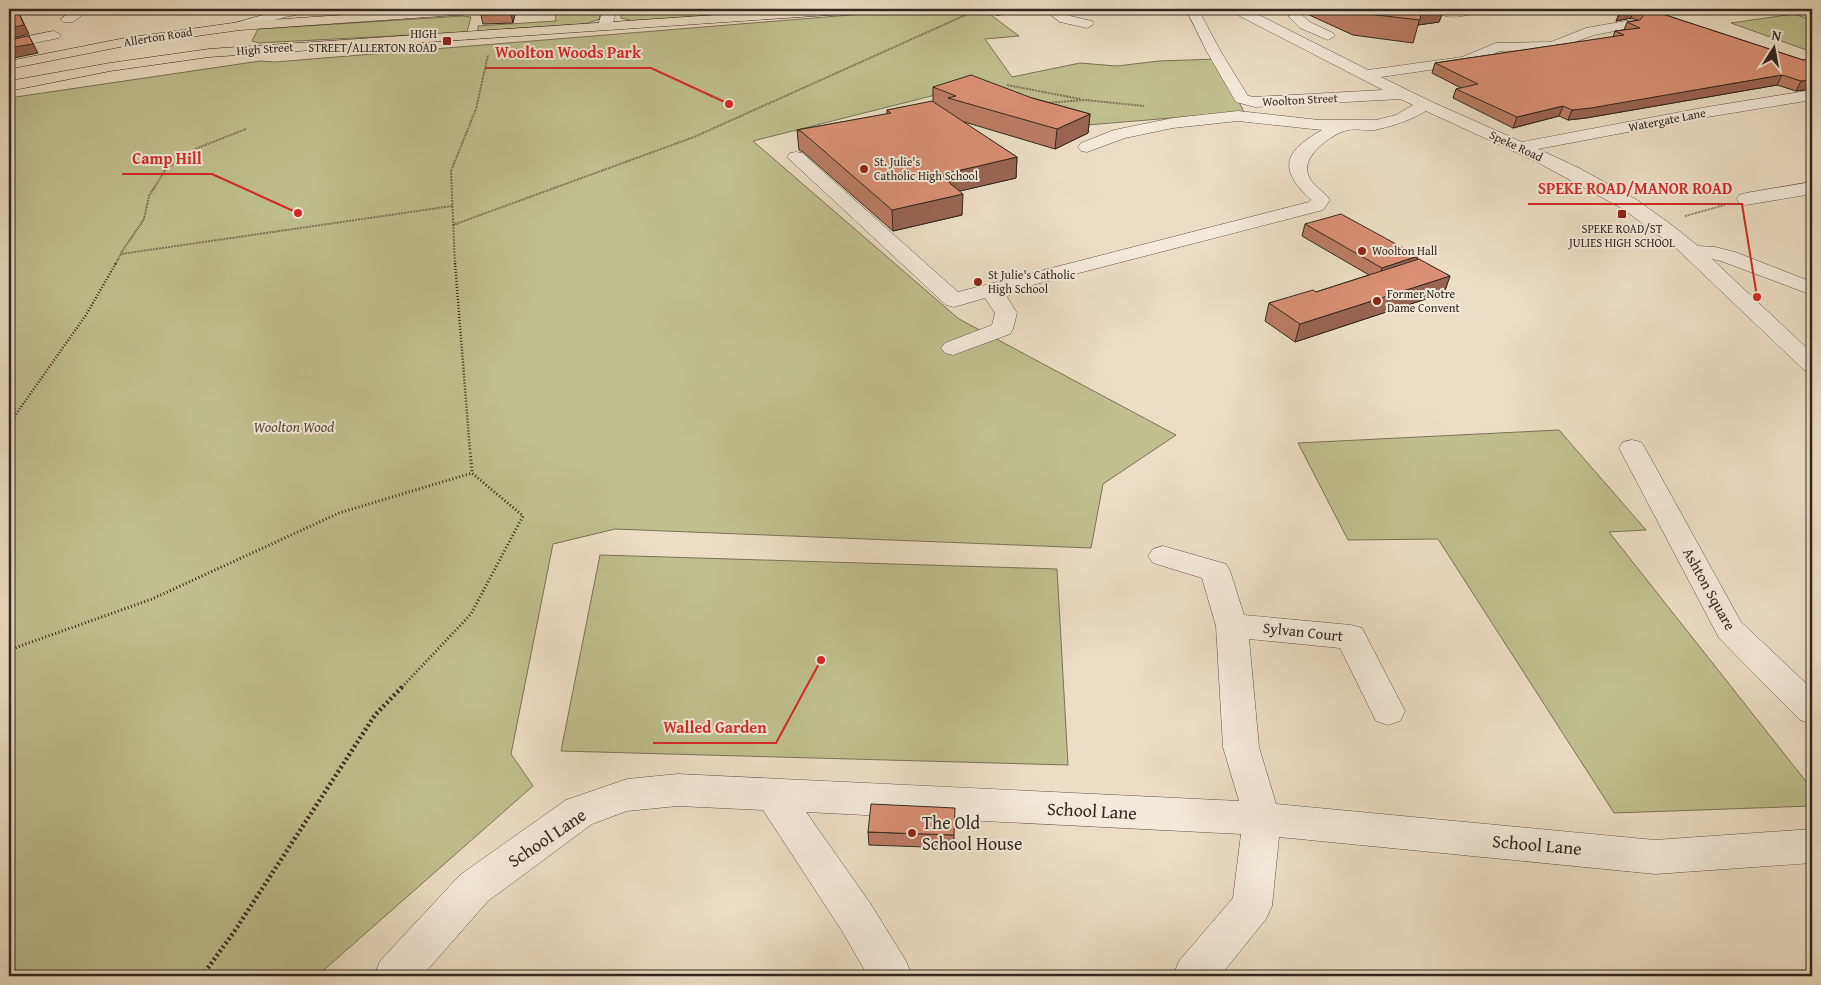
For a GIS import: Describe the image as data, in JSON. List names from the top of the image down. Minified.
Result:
{"streets":{"main road":["Allerton Road","High Street"],"street":["Woolton Street","Watergate Lane","Speke Road","Ashton Square","Sylvan Court","School Lane"]},"crossings":[["Allerton Road","High Street"],["Woolton Street","Speke Road"],["Watergate Lane","Speke Road"]],"parks":["Woolton Wood"],"places":{"transit":["HIGH STREET/ALLERTON ROAD","SPEKE ROAD/ST JULIES HIGH SCHOOL"],"other":["Woolton Woods Park","St. Julie's Catholic High School","Camp Hill","Woolton Hall","St Julie's Catholic High School","SPEKE ROAD/MANOR ROAD","Former Notre Dame Convent","Walled Garden","The Old School House"]},"north":"top"}
